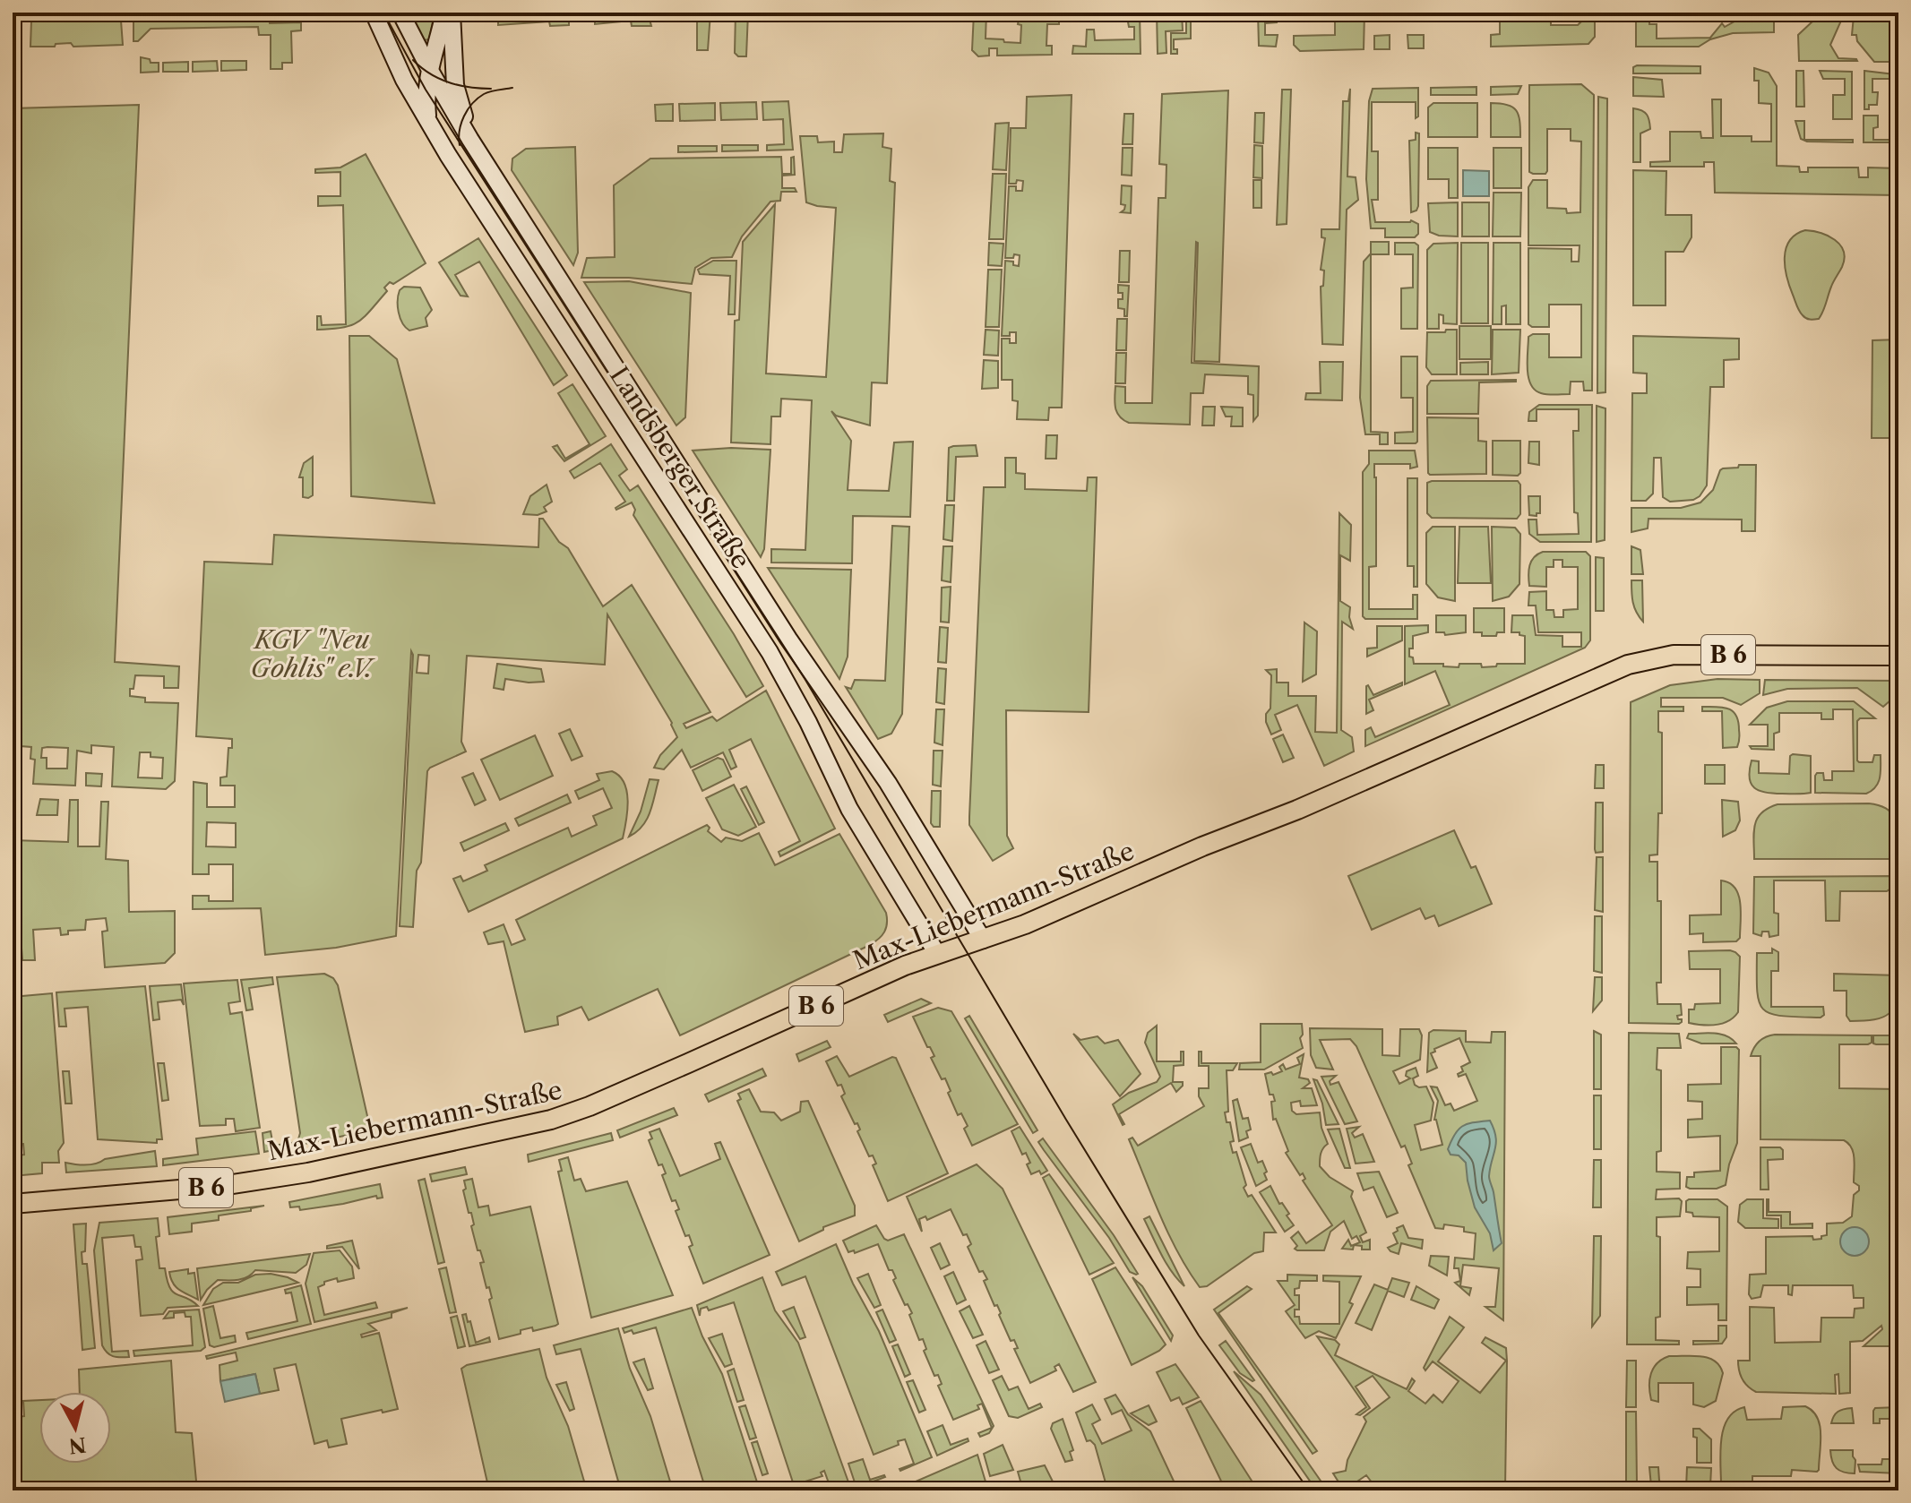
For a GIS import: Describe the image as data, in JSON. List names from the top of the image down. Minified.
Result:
{"streets":{"main road":["Landsberger Straße","B 6","Max-Liebermann-Straße"]},"crossings":[["Landsberger Straße","Max-Liebermann-Straße"]],"parks":["KGV \"Neu Gohlis\" e.V."],"north":"bottom"}
